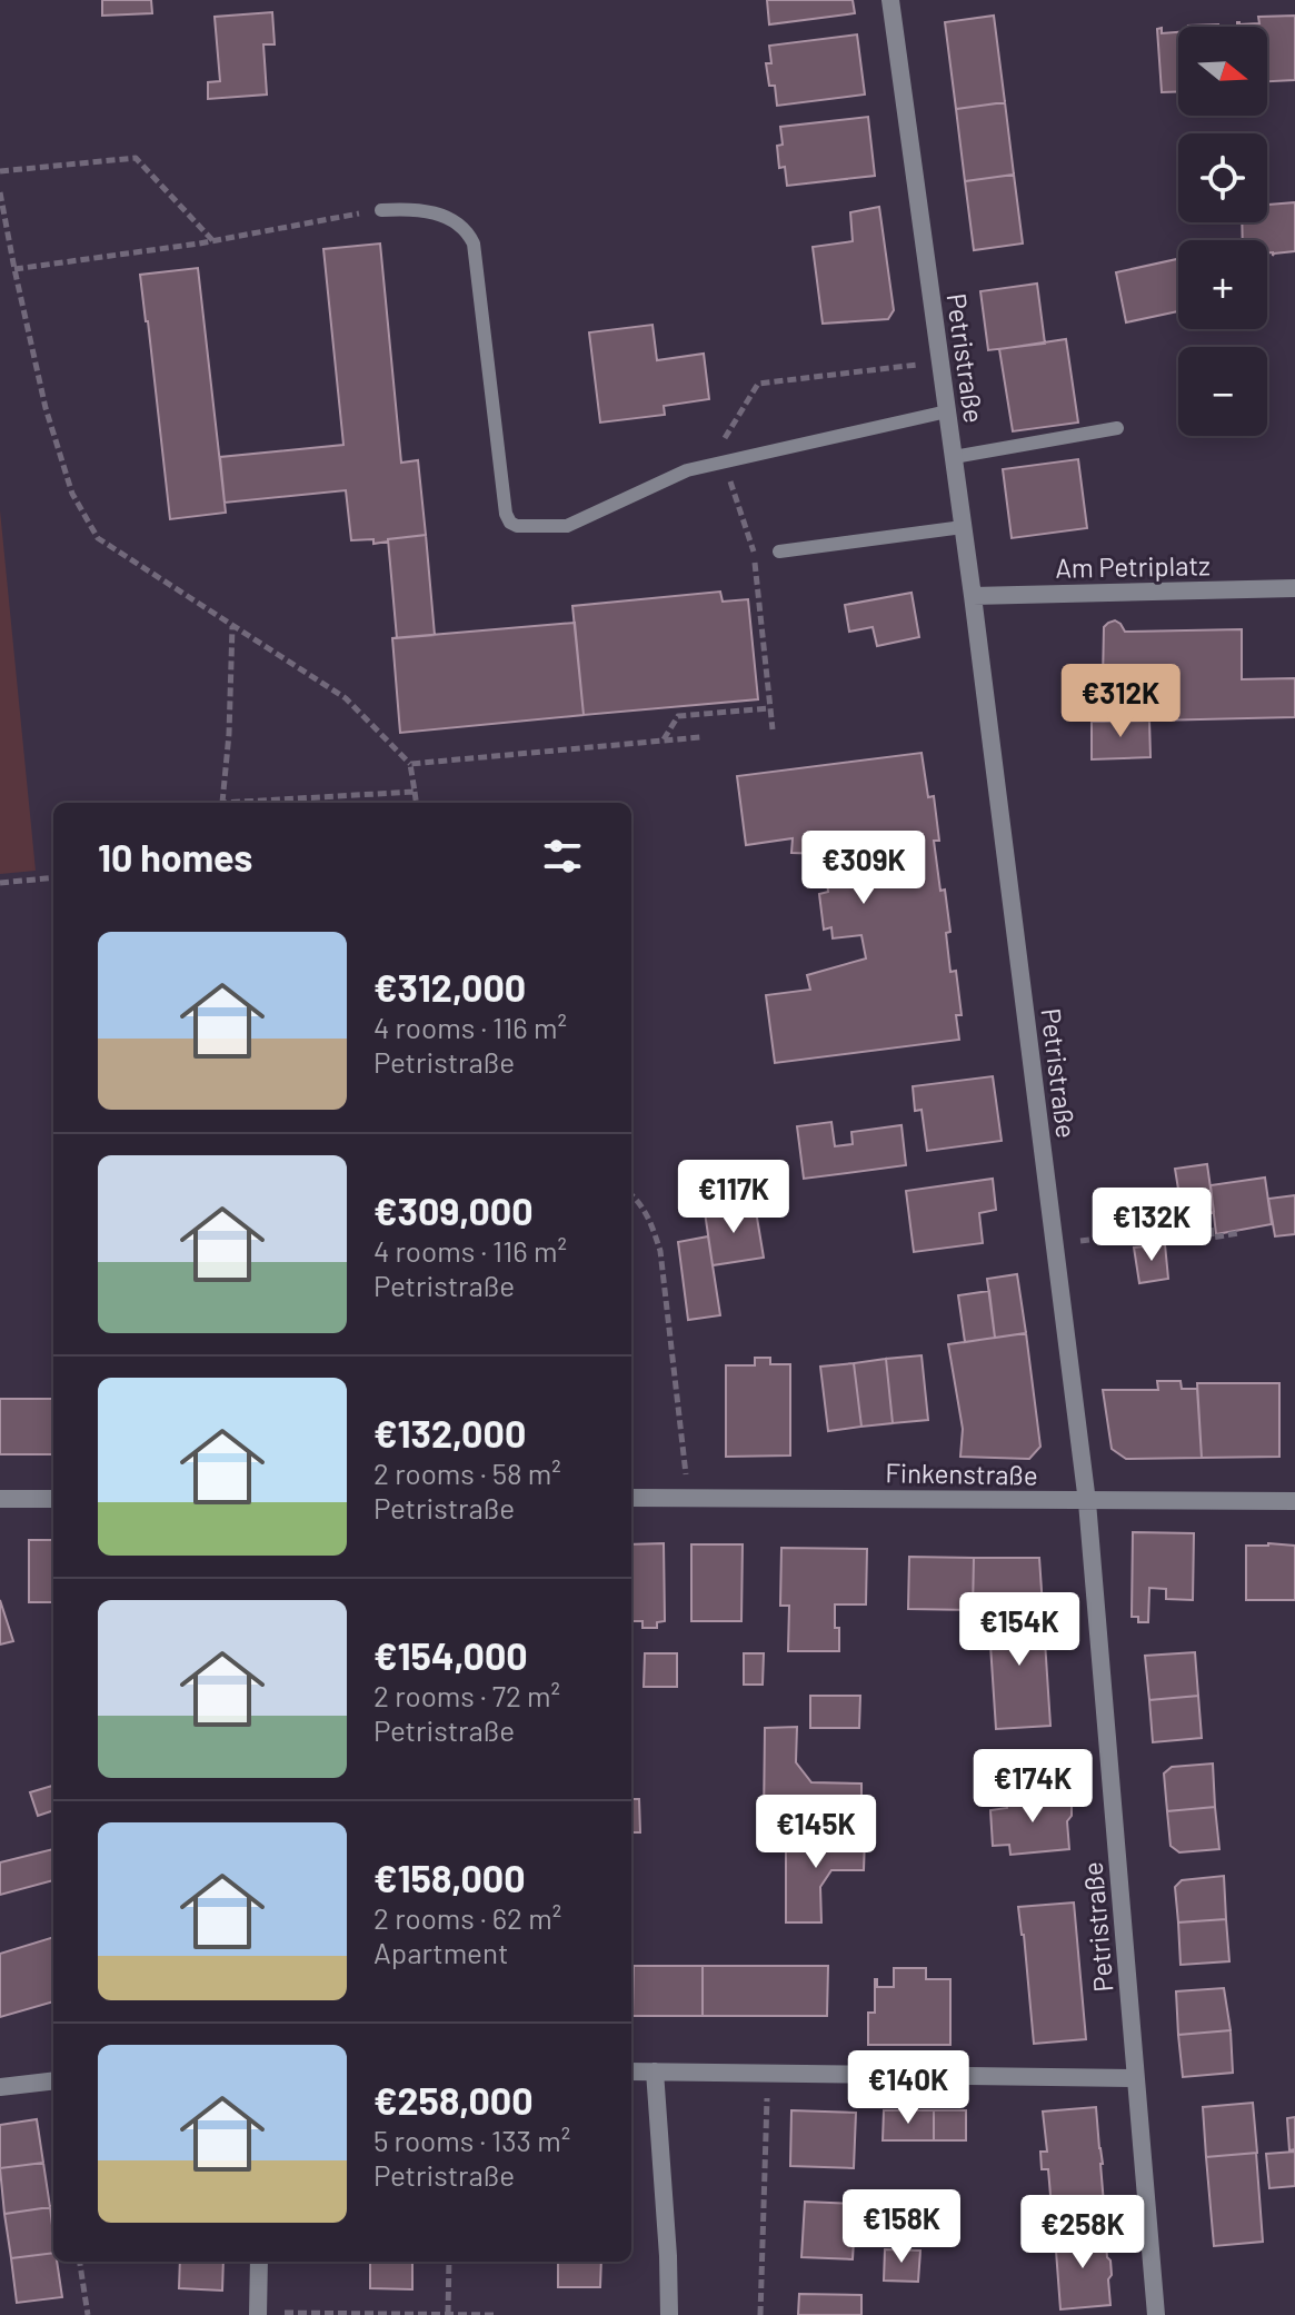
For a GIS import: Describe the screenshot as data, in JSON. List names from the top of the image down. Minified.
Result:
{"streets":{"street":["Petristraße","Am Petriplatz","Finkenstraße"]},"crossings":[["Petristraße","Am Petriplatz"],["Petristraße","Finkenstraße"]],"north":"right","page":{"map_buttons":["+","−"],"price":["€312K","€309K","€117K","€132K","€154K","€174K","€145K","€140K","€158K","€258K"],"heading":"10 homes","list":[{"name":"€312,000","note":"4 rooms · 116 m² · Petristraße"},{"name":"€309,000","note":"4 rooms · 116 m² · Petristraße"},{"name":"€132,000","note":"2 rooms · 58 m² · Petristraße"},{"name":"€154,000","note":"2 rooms · 72 m² · Petristraße"},{"name":"€158,000","note":"2 rooms · 62 m² · Apartment"},{"name":"€258,000","note":"5 rooms · 133 m² · Petristraße"}]}}
